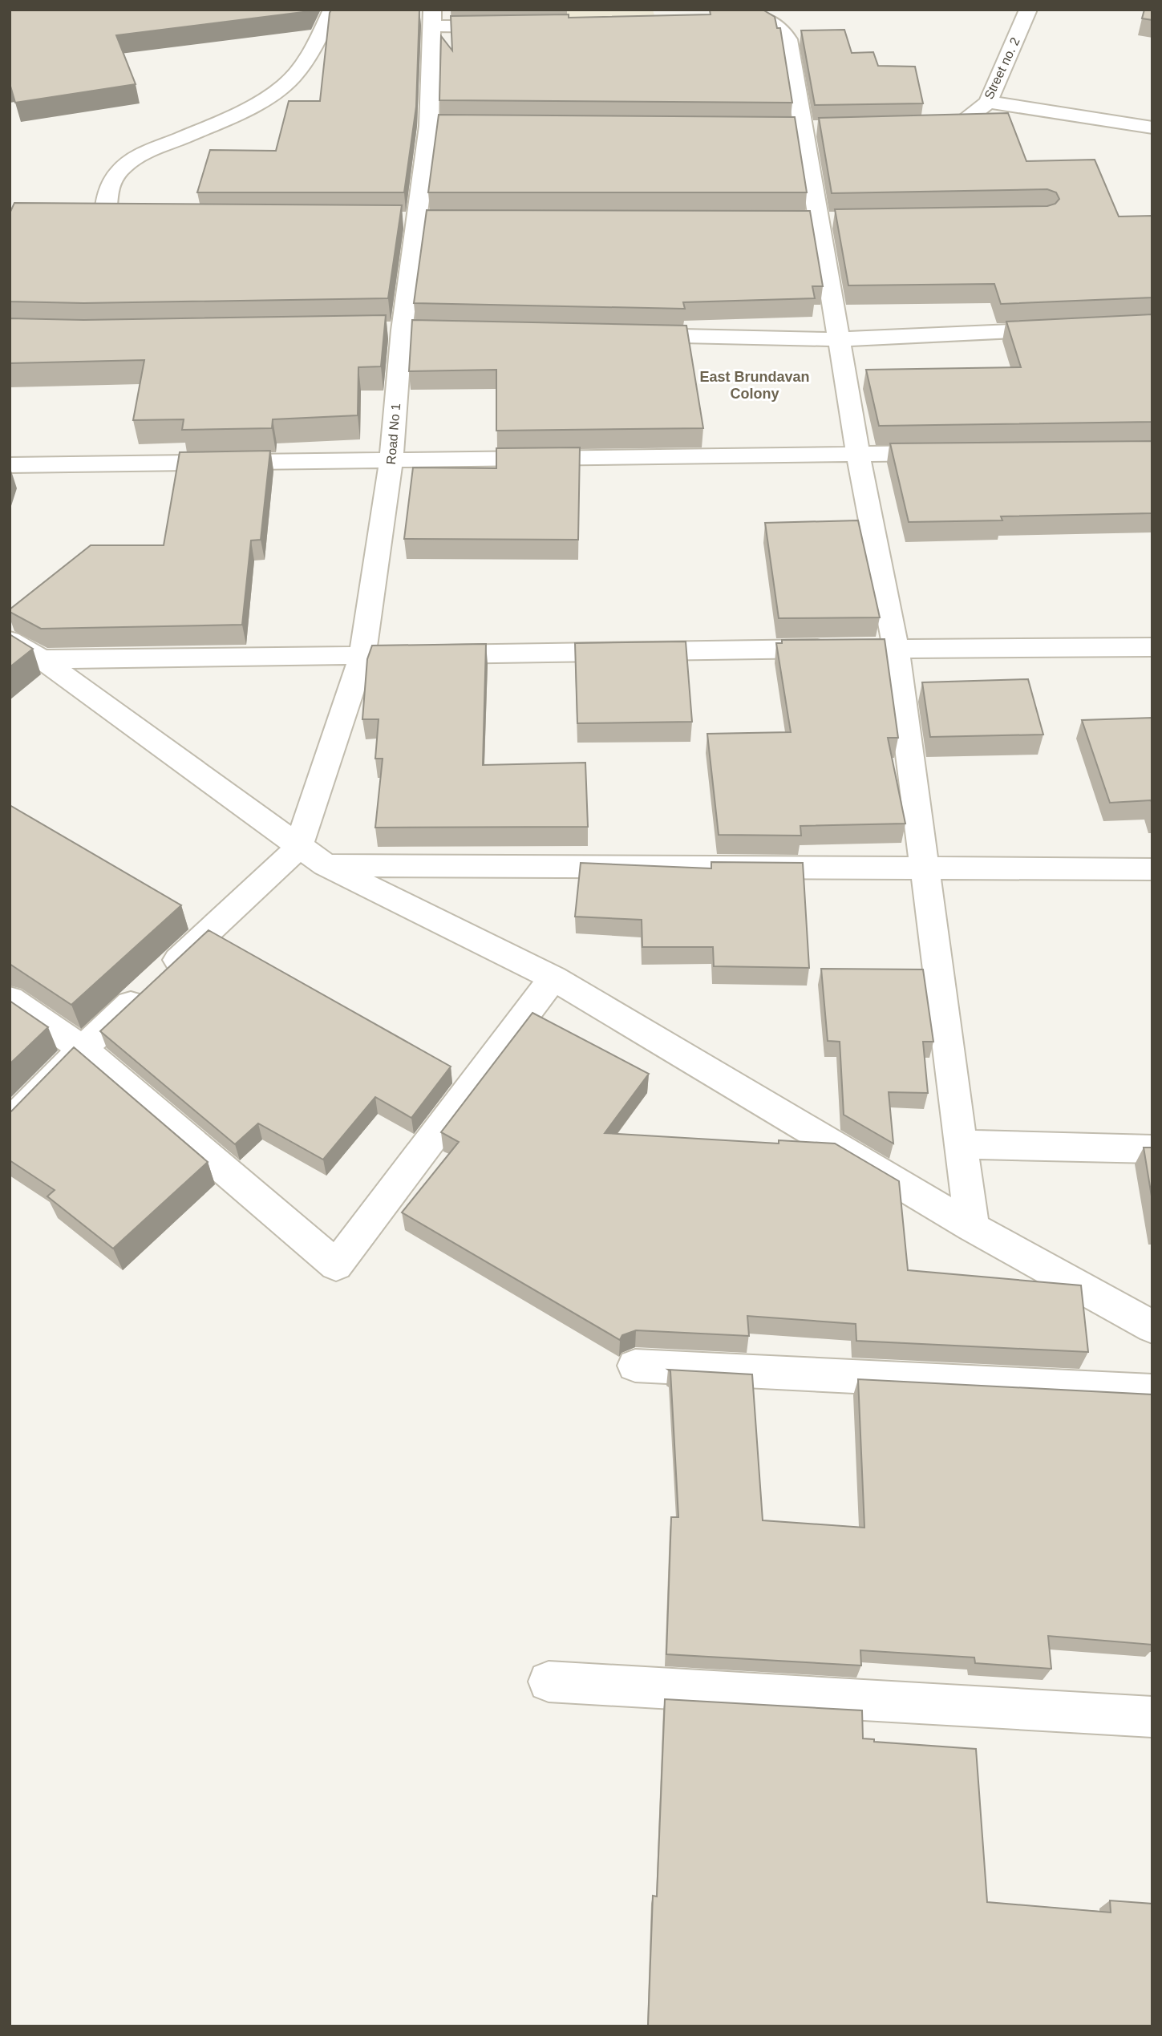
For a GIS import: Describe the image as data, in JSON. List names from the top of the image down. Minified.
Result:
{"streets":{"street":["Street no. 2","Road No 1"]},"districts":["East Brundavan Colony"]}
